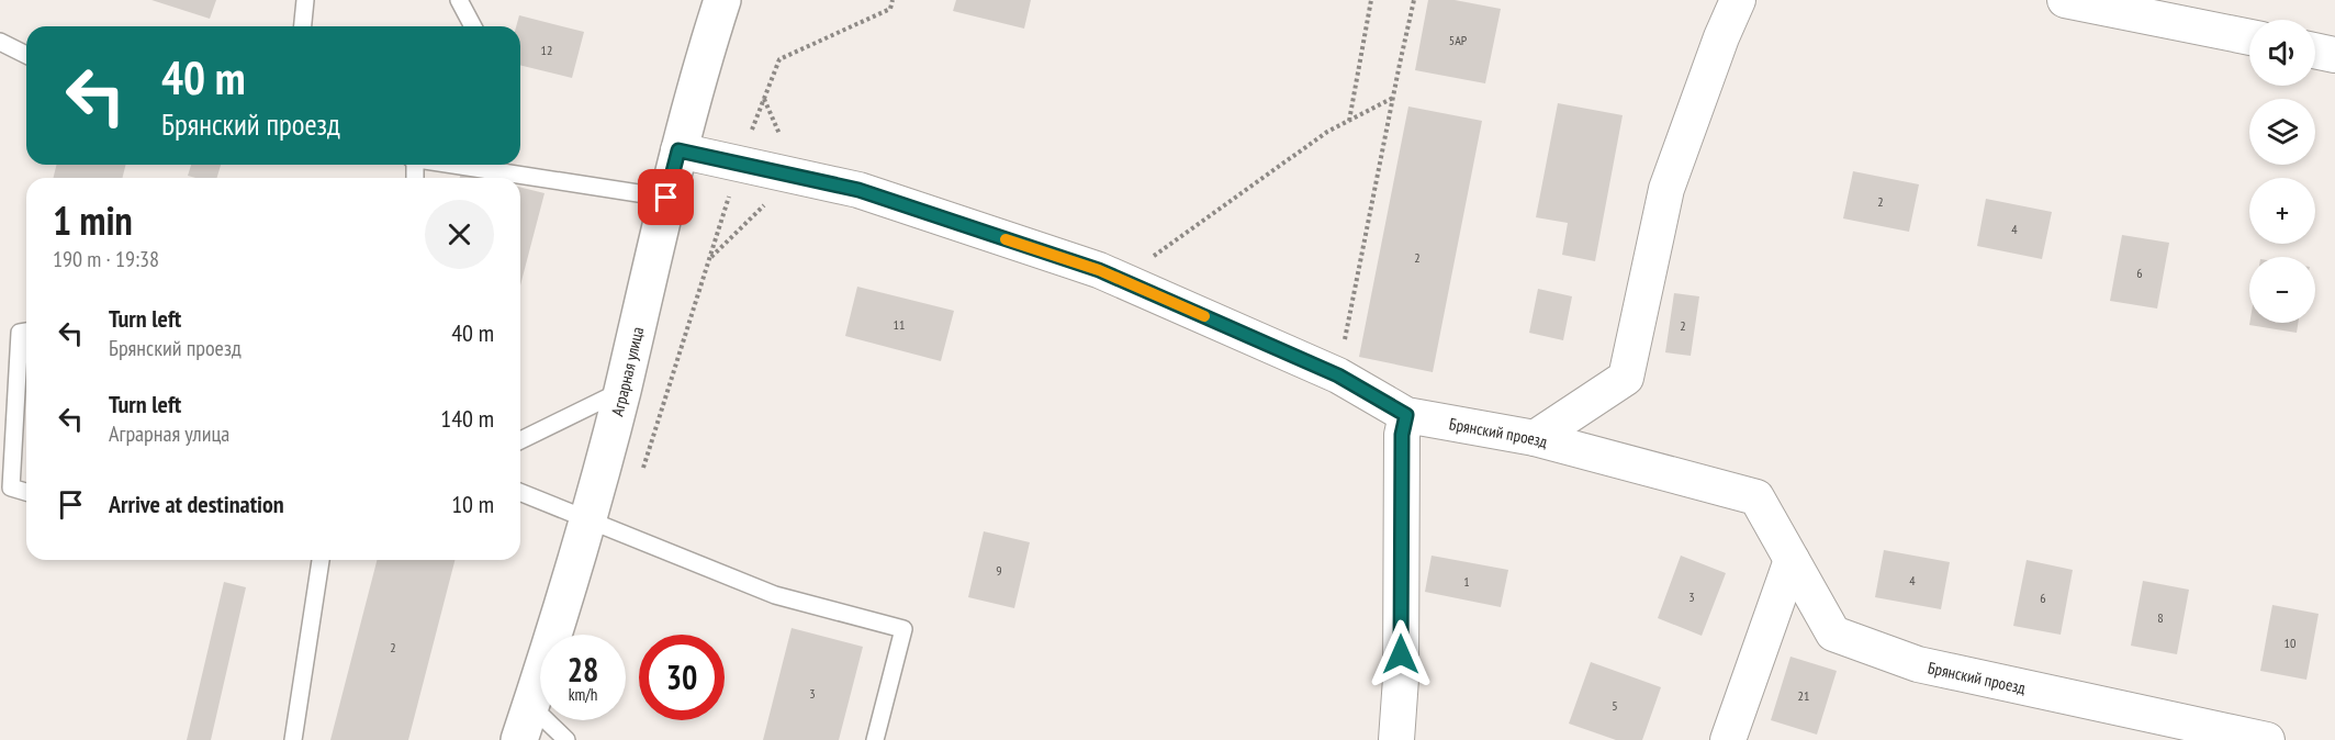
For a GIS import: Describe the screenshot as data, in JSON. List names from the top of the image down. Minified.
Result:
{"streets":{"street":["Аграрная улица","Брянский проезд"]},"crossings":[["Аграрная улица","Брянский проезд"]],"house_numbers":["5АР","12","2","4","2","6","11","2","9","4","1","3","6","8","10","2","3","21","5"],"page":{"map_buttons":["+","−"],"turn":["40 m","Брянский проезд"],"heading":["1 min","190 m · 19:38"],"list":[{"name":"Turn left","note":"Брянский проезд","value":"40 m"},{"name":"Turn left","note":"Аграрная улица","value":"140 m"},{"name":"Arrive at destination","value":"10 m"}],"speed":"28 km/h","limit":"30"}}
